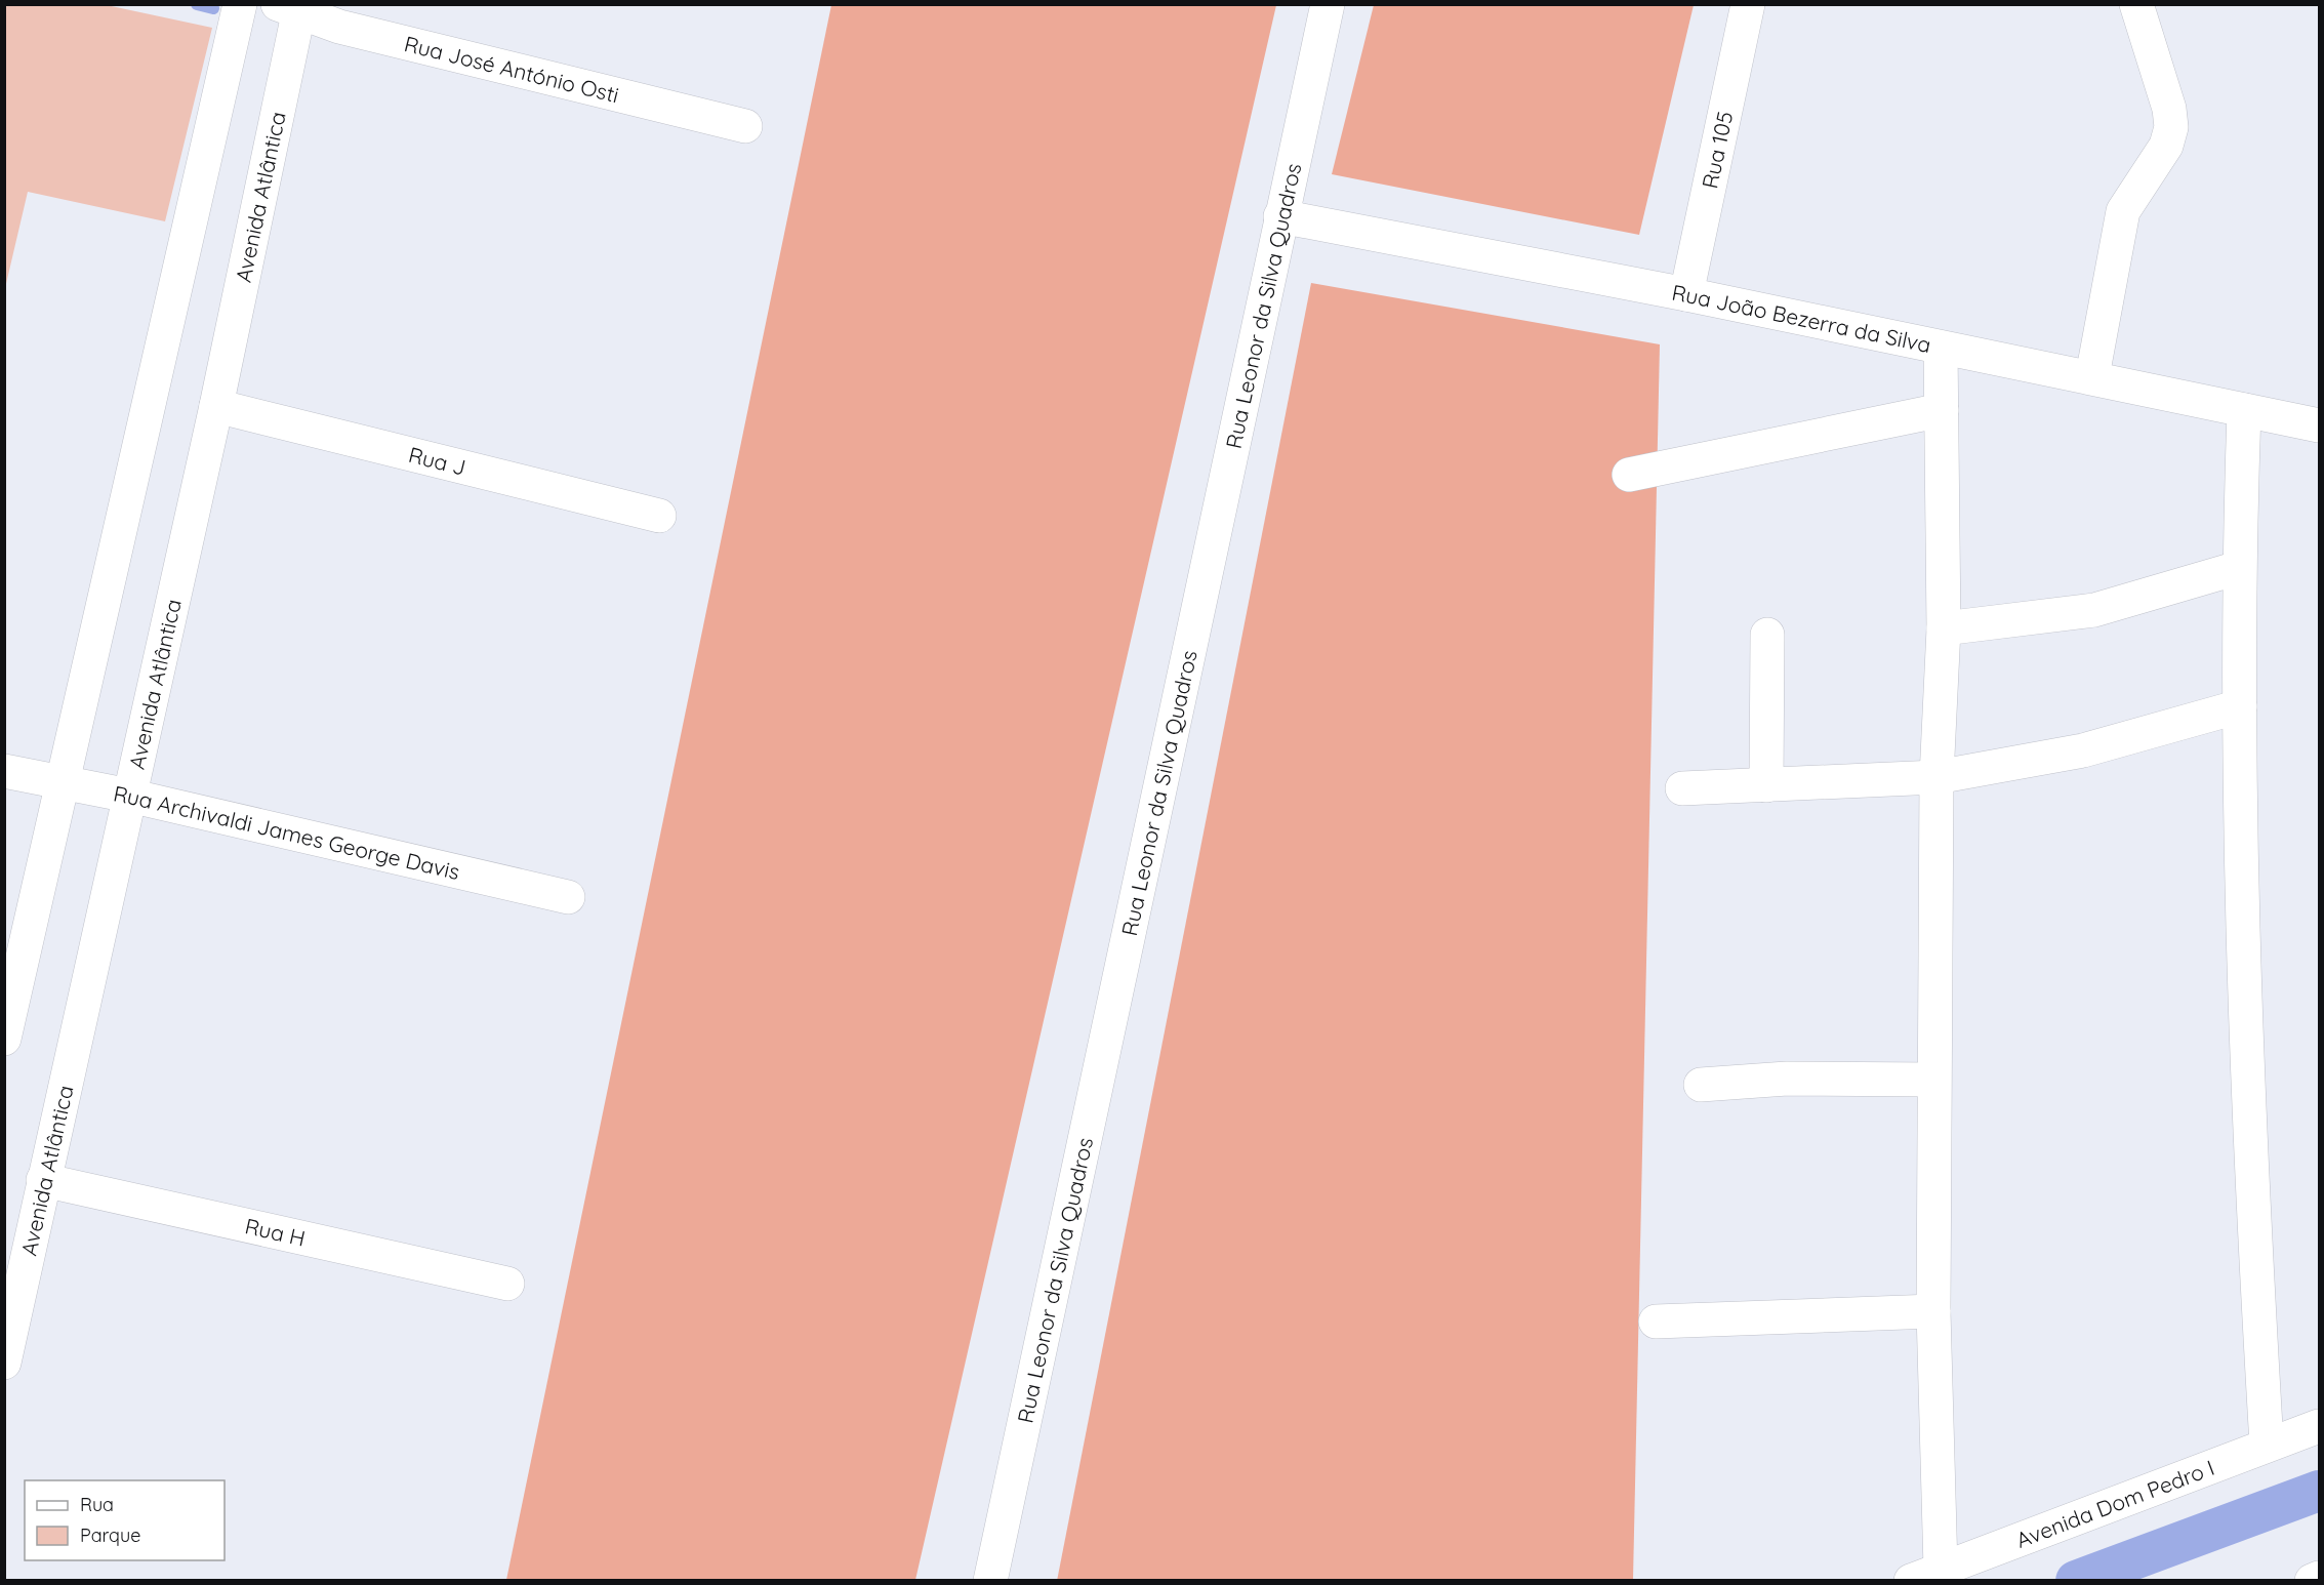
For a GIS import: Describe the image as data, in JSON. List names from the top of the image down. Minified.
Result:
{"streets":{"street":["Rua José António Osti","Rua 105","Avenida Atlântica","Rua Leonor da Silva Quadros","Rua João Bezerra da Silva","Rua J","Rua Archivaldi James George Davis","Rua H","Avenida Dom Pedro I"]},"crossings":[["Rua José António Osti","Avenida Atlântica"],["Rua 105","Rua João Bezerra da Silva"],["Avenida Atlântica","Rua J"],["Avenida Atlântica","Rua Archivaldi James George Davis"],["Avenida Atlântica","Rua H"],["Rua Leonor da Silva Quadros","Rua João Bezerra da Silva"]],"legend":["Rua","Parque"]}
